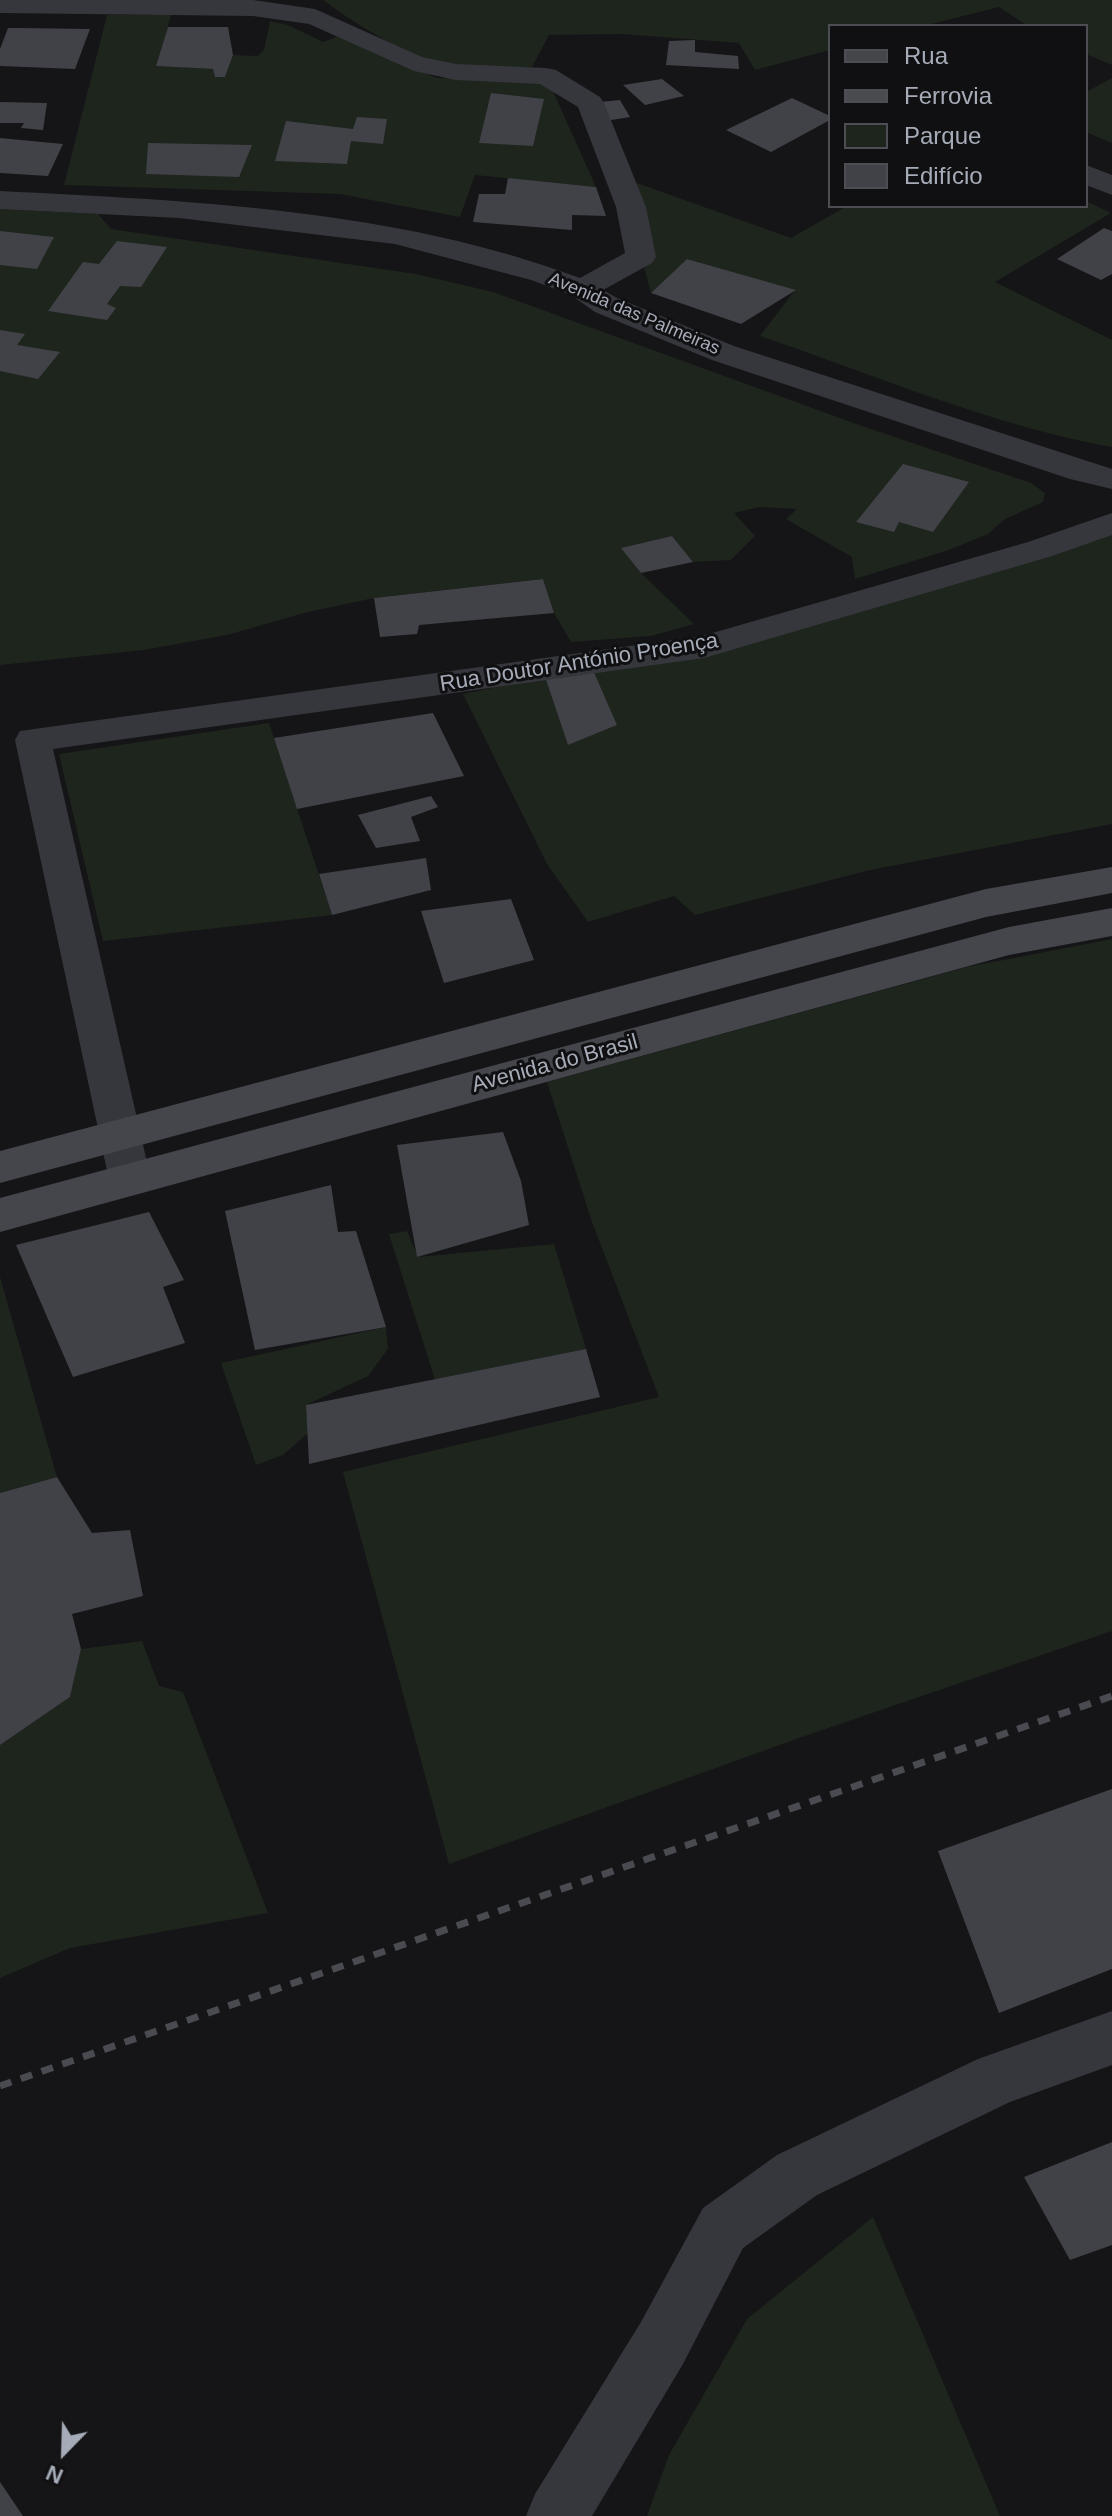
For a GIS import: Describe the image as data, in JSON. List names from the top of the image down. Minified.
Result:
{"streets":{"main road":["Avenida do Brasil"],"street":["Avenida das Palmeiras","Rua Doutor António Proença"]},"crossings":[["Rua Doutor António Proença","Avenida do Brasil"]],"legend":["Rua","Ferrovia","Parque","Edifício"],"north":"bottom left"}
